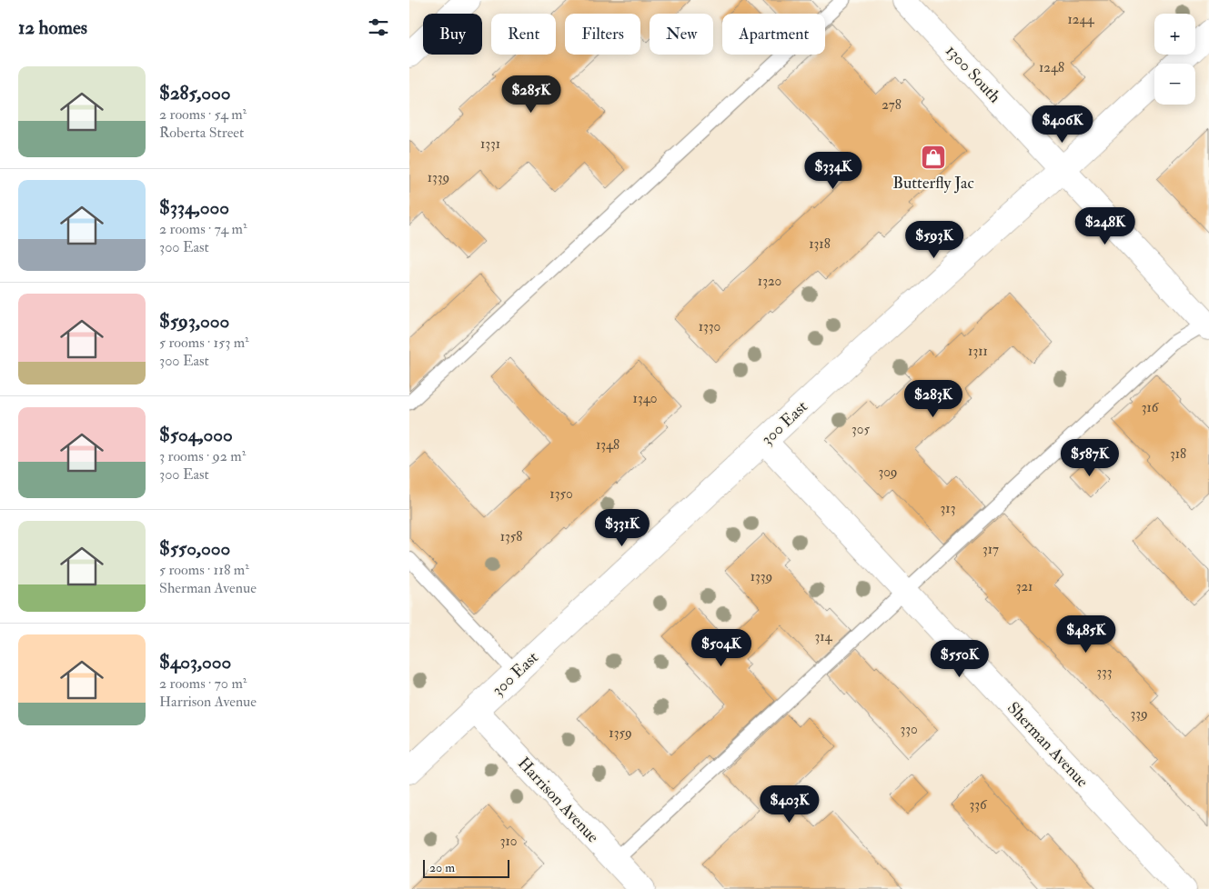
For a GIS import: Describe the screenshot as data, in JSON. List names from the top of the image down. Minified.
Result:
{"streets":{"street":["1300 South","300 East","Sherman Avenue","Harrison Avenue"]},"crossings":[["1300 South","300 East"],["300 East","Sherman Avenue"],["300 East","Harrison Avenue"]],"places":{"shop":["Butterfly Jac"]},"house_numbers":["1244","1248","278","1331","1339","1318","1320","1330","1311","1340","316","305","1348","318","309","1350","313","1358","317","1339","321","314","333","339","330","1359","336","310"],"scale_bar":"20 m","page":{"heading":"12 homes","map_buttons":["+","−"],"chip":["Buy","Rent","Filters","New","Apartment"],"list":[{"name":"$285,000","note":"2 rooms · 54 m² · Roberta Street"},{"name":"$334,000","note":"2 rooms · 74 m² · 300 East"},{"name":"$593,000","note":"5 rooms · 153 m² · 300 East"},{"name":"$504,000","note":"3 rooms · 92 m² · 300 East"},{"name":"$550,000","note":"5 rooms · 118 m² · Sherman Avenue"},{"name":"$403,000","note":"2 rooms · 70 m² · Harrison Avenue"}],"price":["$285K","$406K","$334K","$248K","$593K","$283K","$587K","$331K","$485K","$504K","$550K","$403K"],"scale":"20 m"}}
